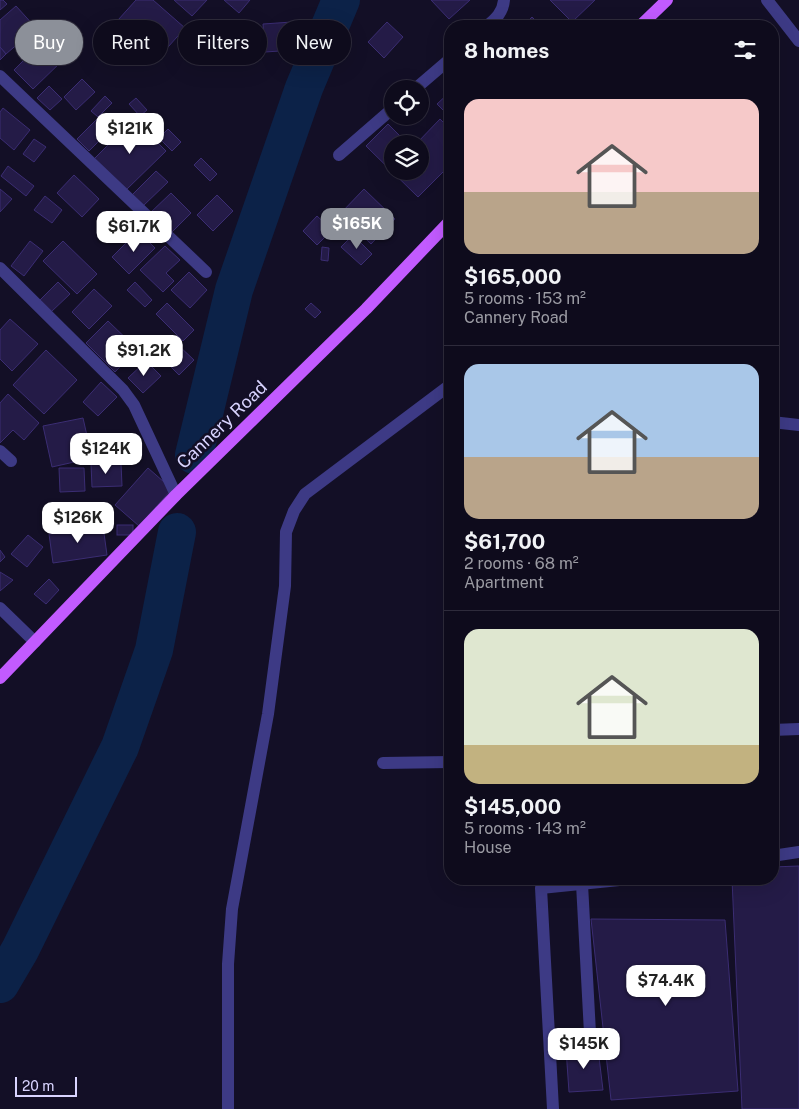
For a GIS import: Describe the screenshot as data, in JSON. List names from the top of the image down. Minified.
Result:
{"streets":{"main road":["Cannery Road"]},"scale_bar":"20 m","page":{"chip":["Buy","Rent","Filters","New"],"heading":"8 homes","list":[{"name":"$165,000","note":"5 rooms · 153 m² · Cannery Road"},{"name":"$61,700","note":"2 rooms · 68 m² · Apartment"},{"name":"$145,000","note":"5 rooms · 143 m² · House"}],"price":["$121K","$165K","$61.7K","$91.2K","$124K","$126K","$74.4K","$145K"],"scale":"20 m"}}
